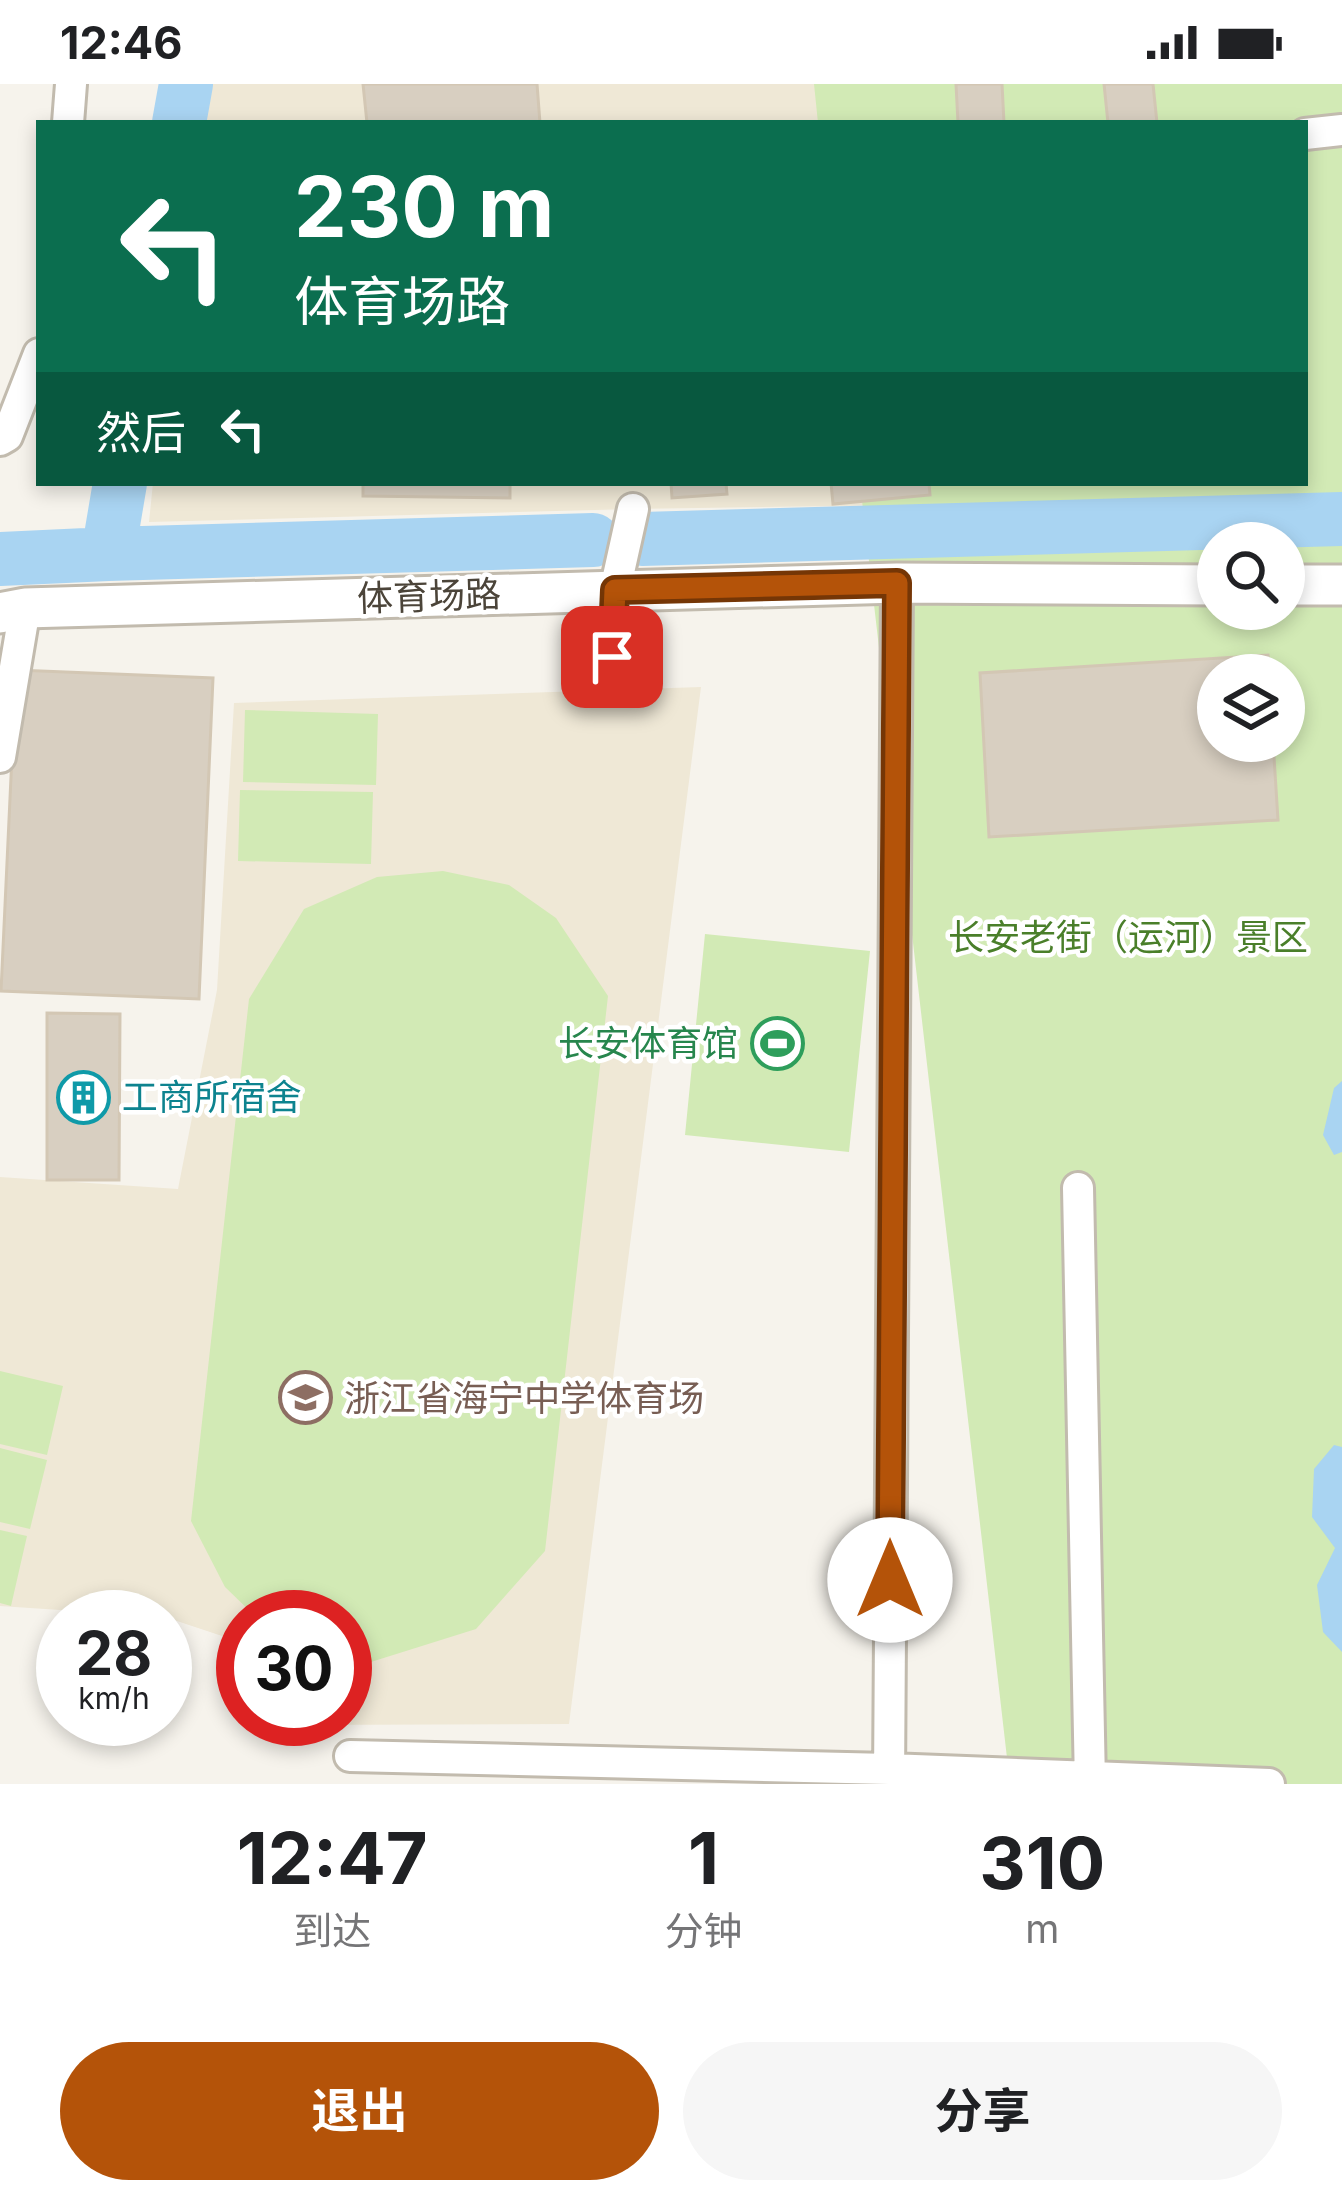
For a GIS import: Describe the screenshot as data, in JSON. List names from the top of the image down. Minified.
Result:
{"streets":{"street":["体育场路"]},"parks":["长安老街（运河）景区"],"places":{"sports":["长安体育馆"],"building":["工商所宿舍"],"school or university":["浙江省海宁中学体育场"]},"page":{"status":"12:46","turn":["230 m","体育场路"],"then":"然后","speed":"28 km/h","limit":"30","eta":["12:47","到达","1","分钟","310","m"],"buttons":["退出","分享"]}}
